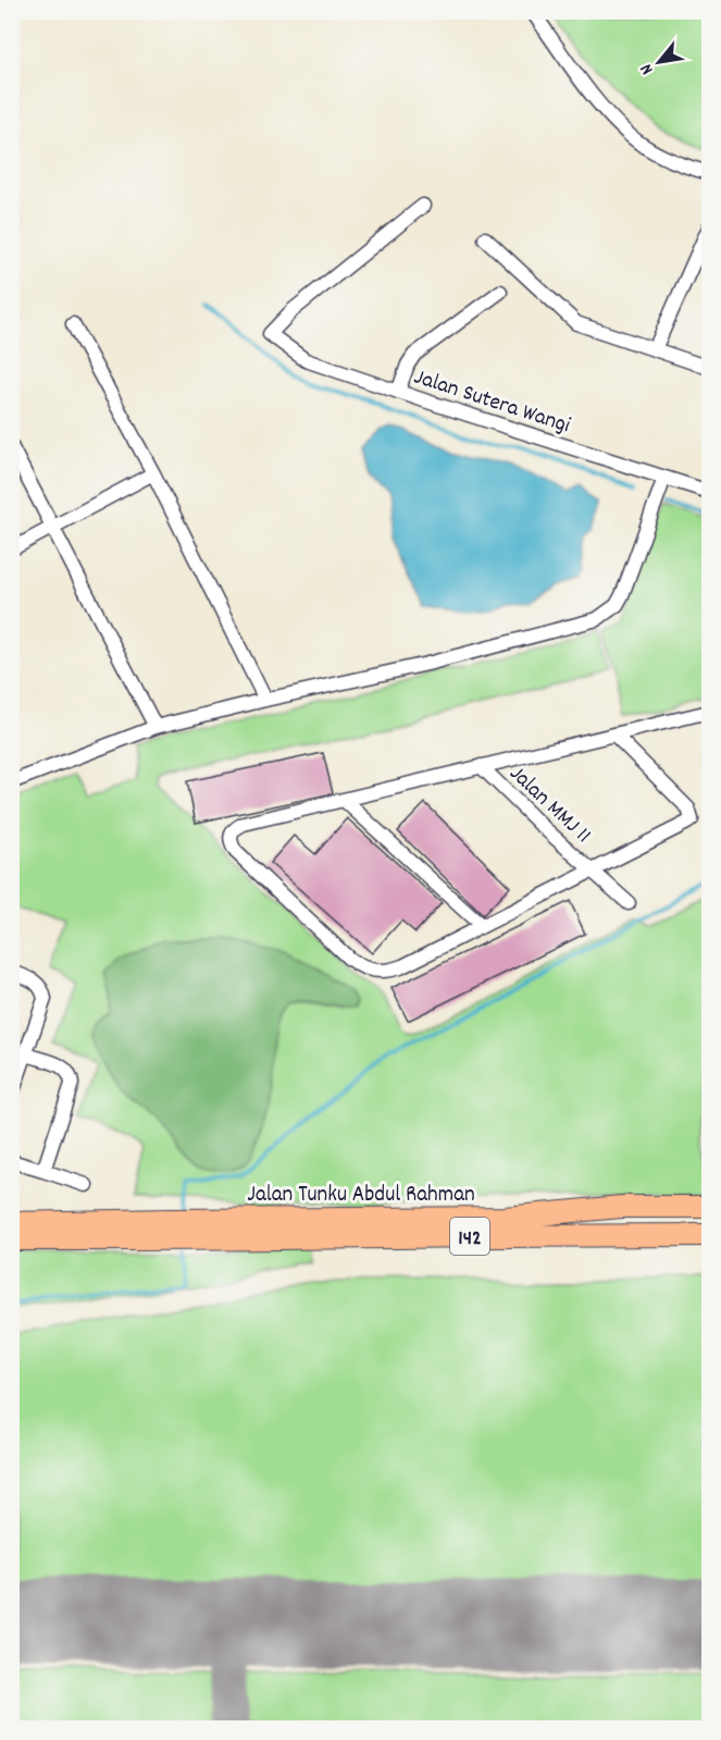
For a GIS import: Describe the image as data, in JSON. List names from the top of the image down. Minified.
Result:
{"streets":{"main road":["Jalan Tunku Abdul Rahman","142"],"street":["Jalan Sutera Wangi","Jalan MMJ 11"]},"north":"bottom left"}
